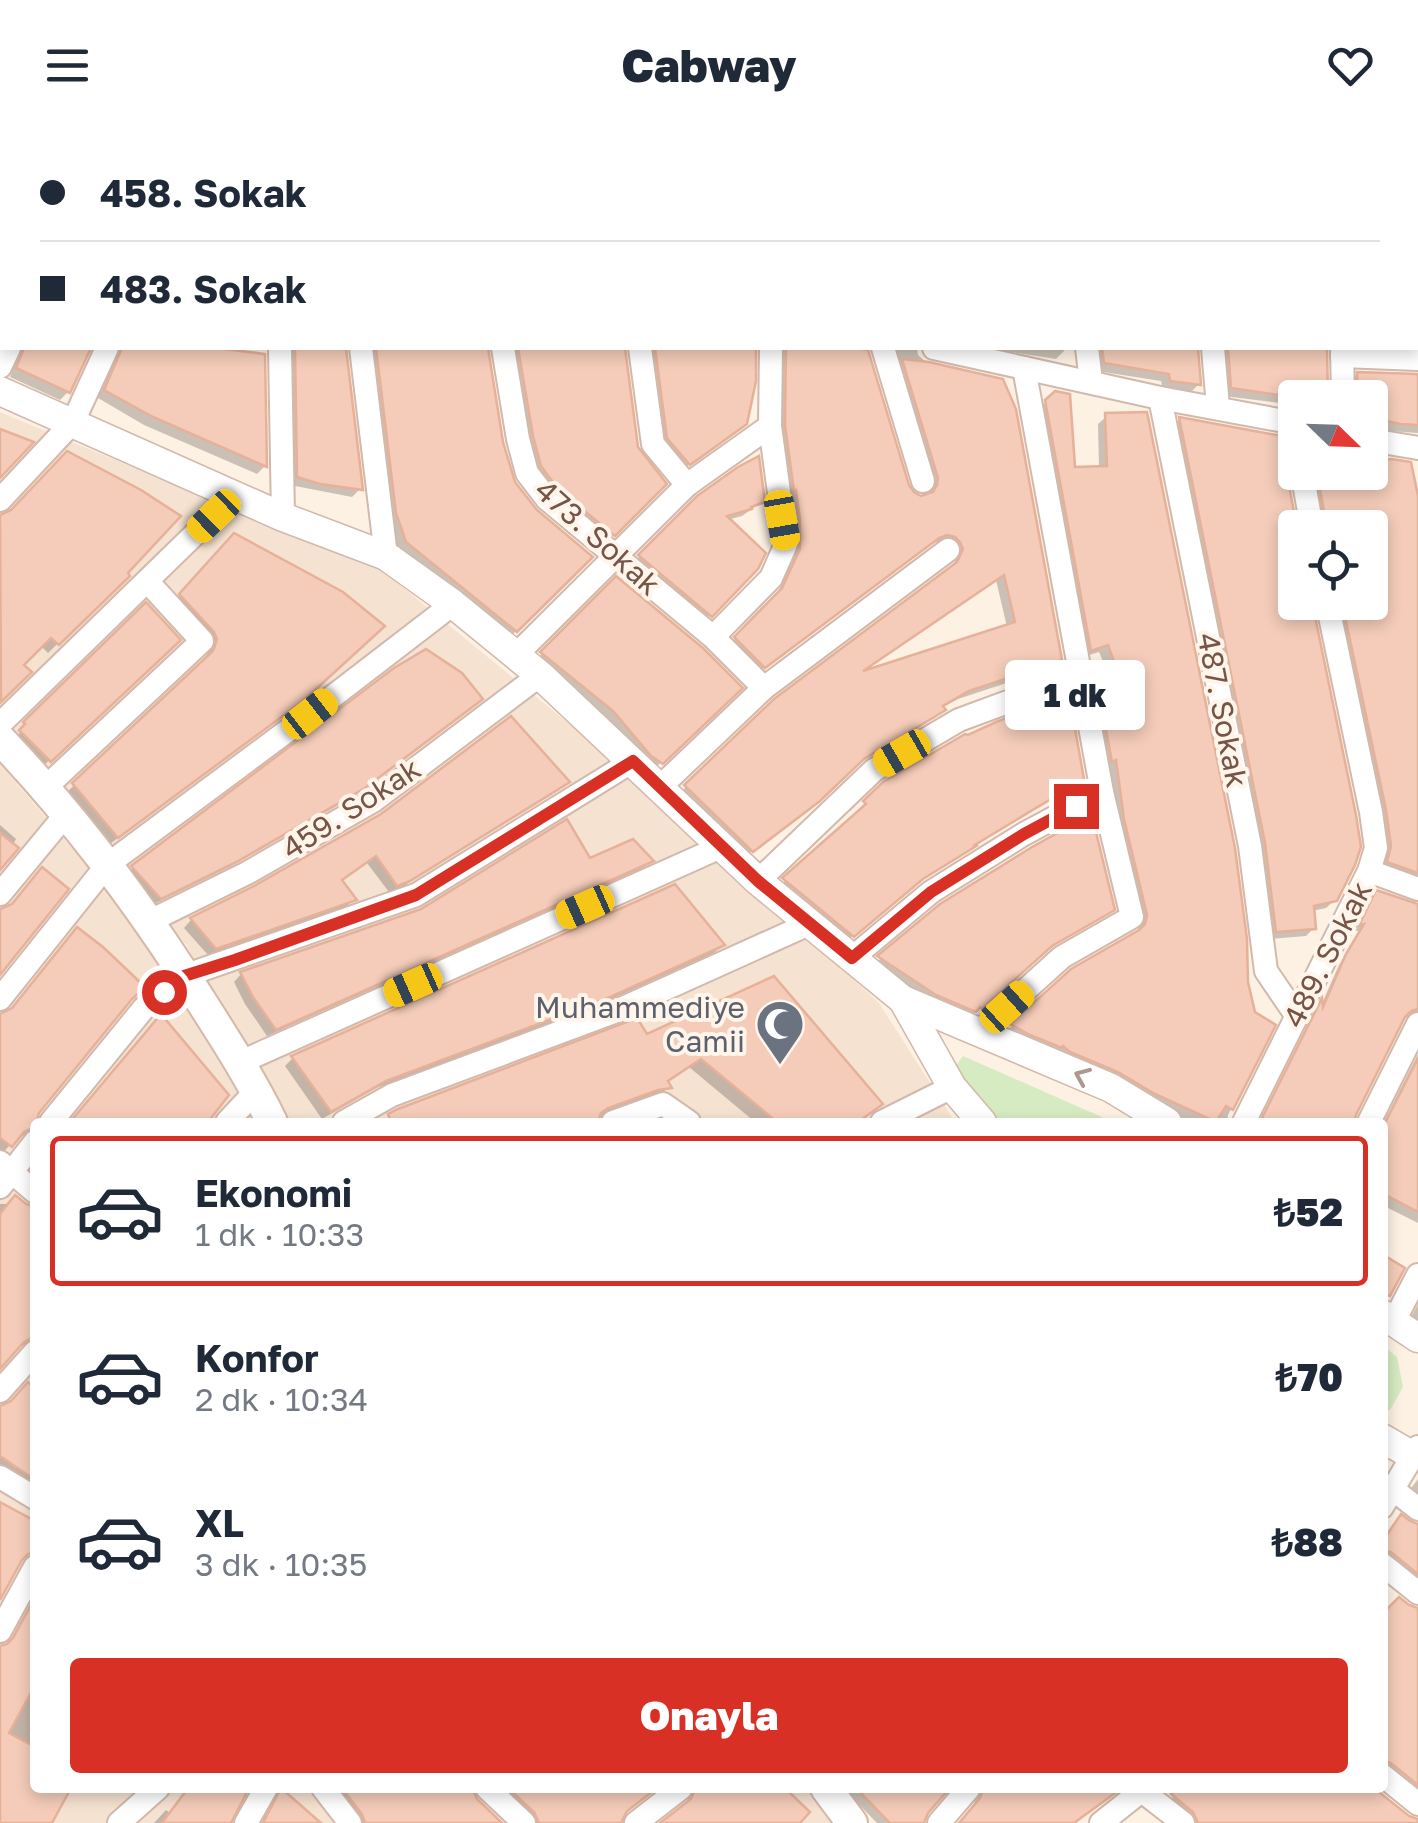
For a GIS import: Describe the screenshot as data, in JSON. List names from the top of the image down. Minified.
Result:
{"streets":{"street":["473. Sokak","487. Sokak","459. Sokak","489. Sokak"]},"crossings":[["487. Sokak","489. Sokak"]],"places":{"mosque":["Muhammediye Camii"]},"north":"bottom right","page":{"header":"Cabway","banner":["458. Sokak","483. Sokak"],"bubble":"1 dk","list":[{"name":"Ekonomi","note":"1 dk · 10:33","value":"₺52"},{"name":"Konfor","note":"2 dk · 10:34","value":"₺70"},{"name":"XL","note":"3 dk · 10:35","value":"₺88"}],"buttons":"Onayla"}}
